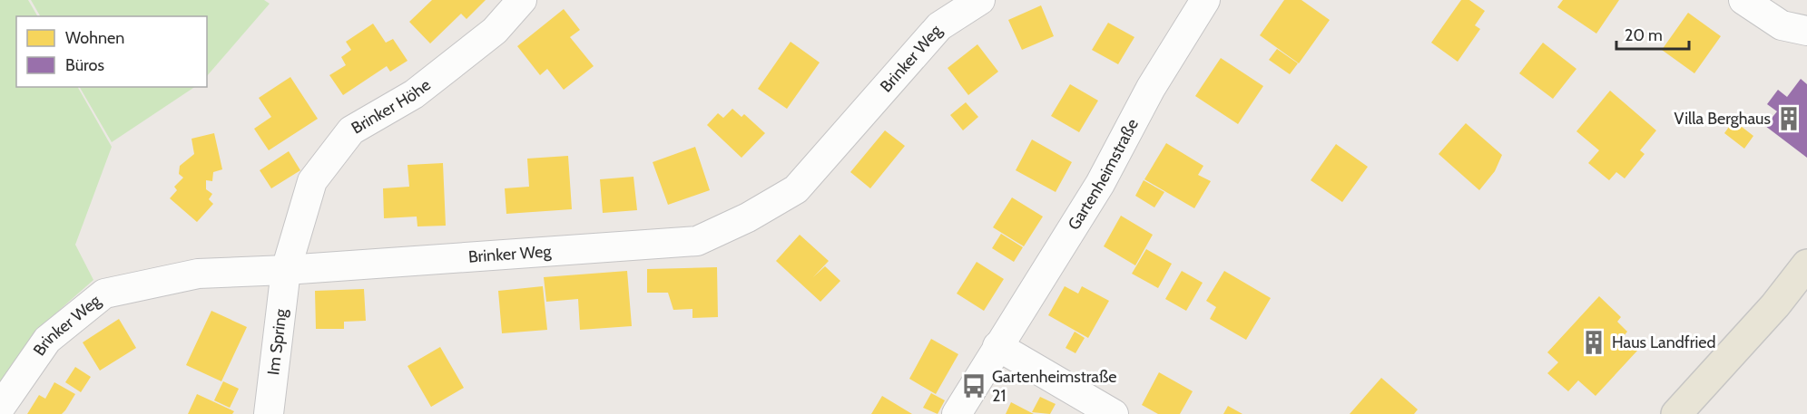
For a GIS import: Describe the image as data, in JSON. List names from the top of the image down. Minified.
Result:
{"streets":{"street":["Brinker Weg","Brinker Höhe","Gartenheimstraße","Im Spring"]},"crossings":[["Brinker Weg","Brinker Höhe"],["Brinker Weg","Im Spring"],["Brinker Höhe","Im Spring"]],"places":{"building":["Villa Berghaus","Haus Landfried"],"bus stop":["Gartenheimstraße 21"]},"legend":["Wohnen","Büros"],"scale_bar":"20 m"}
